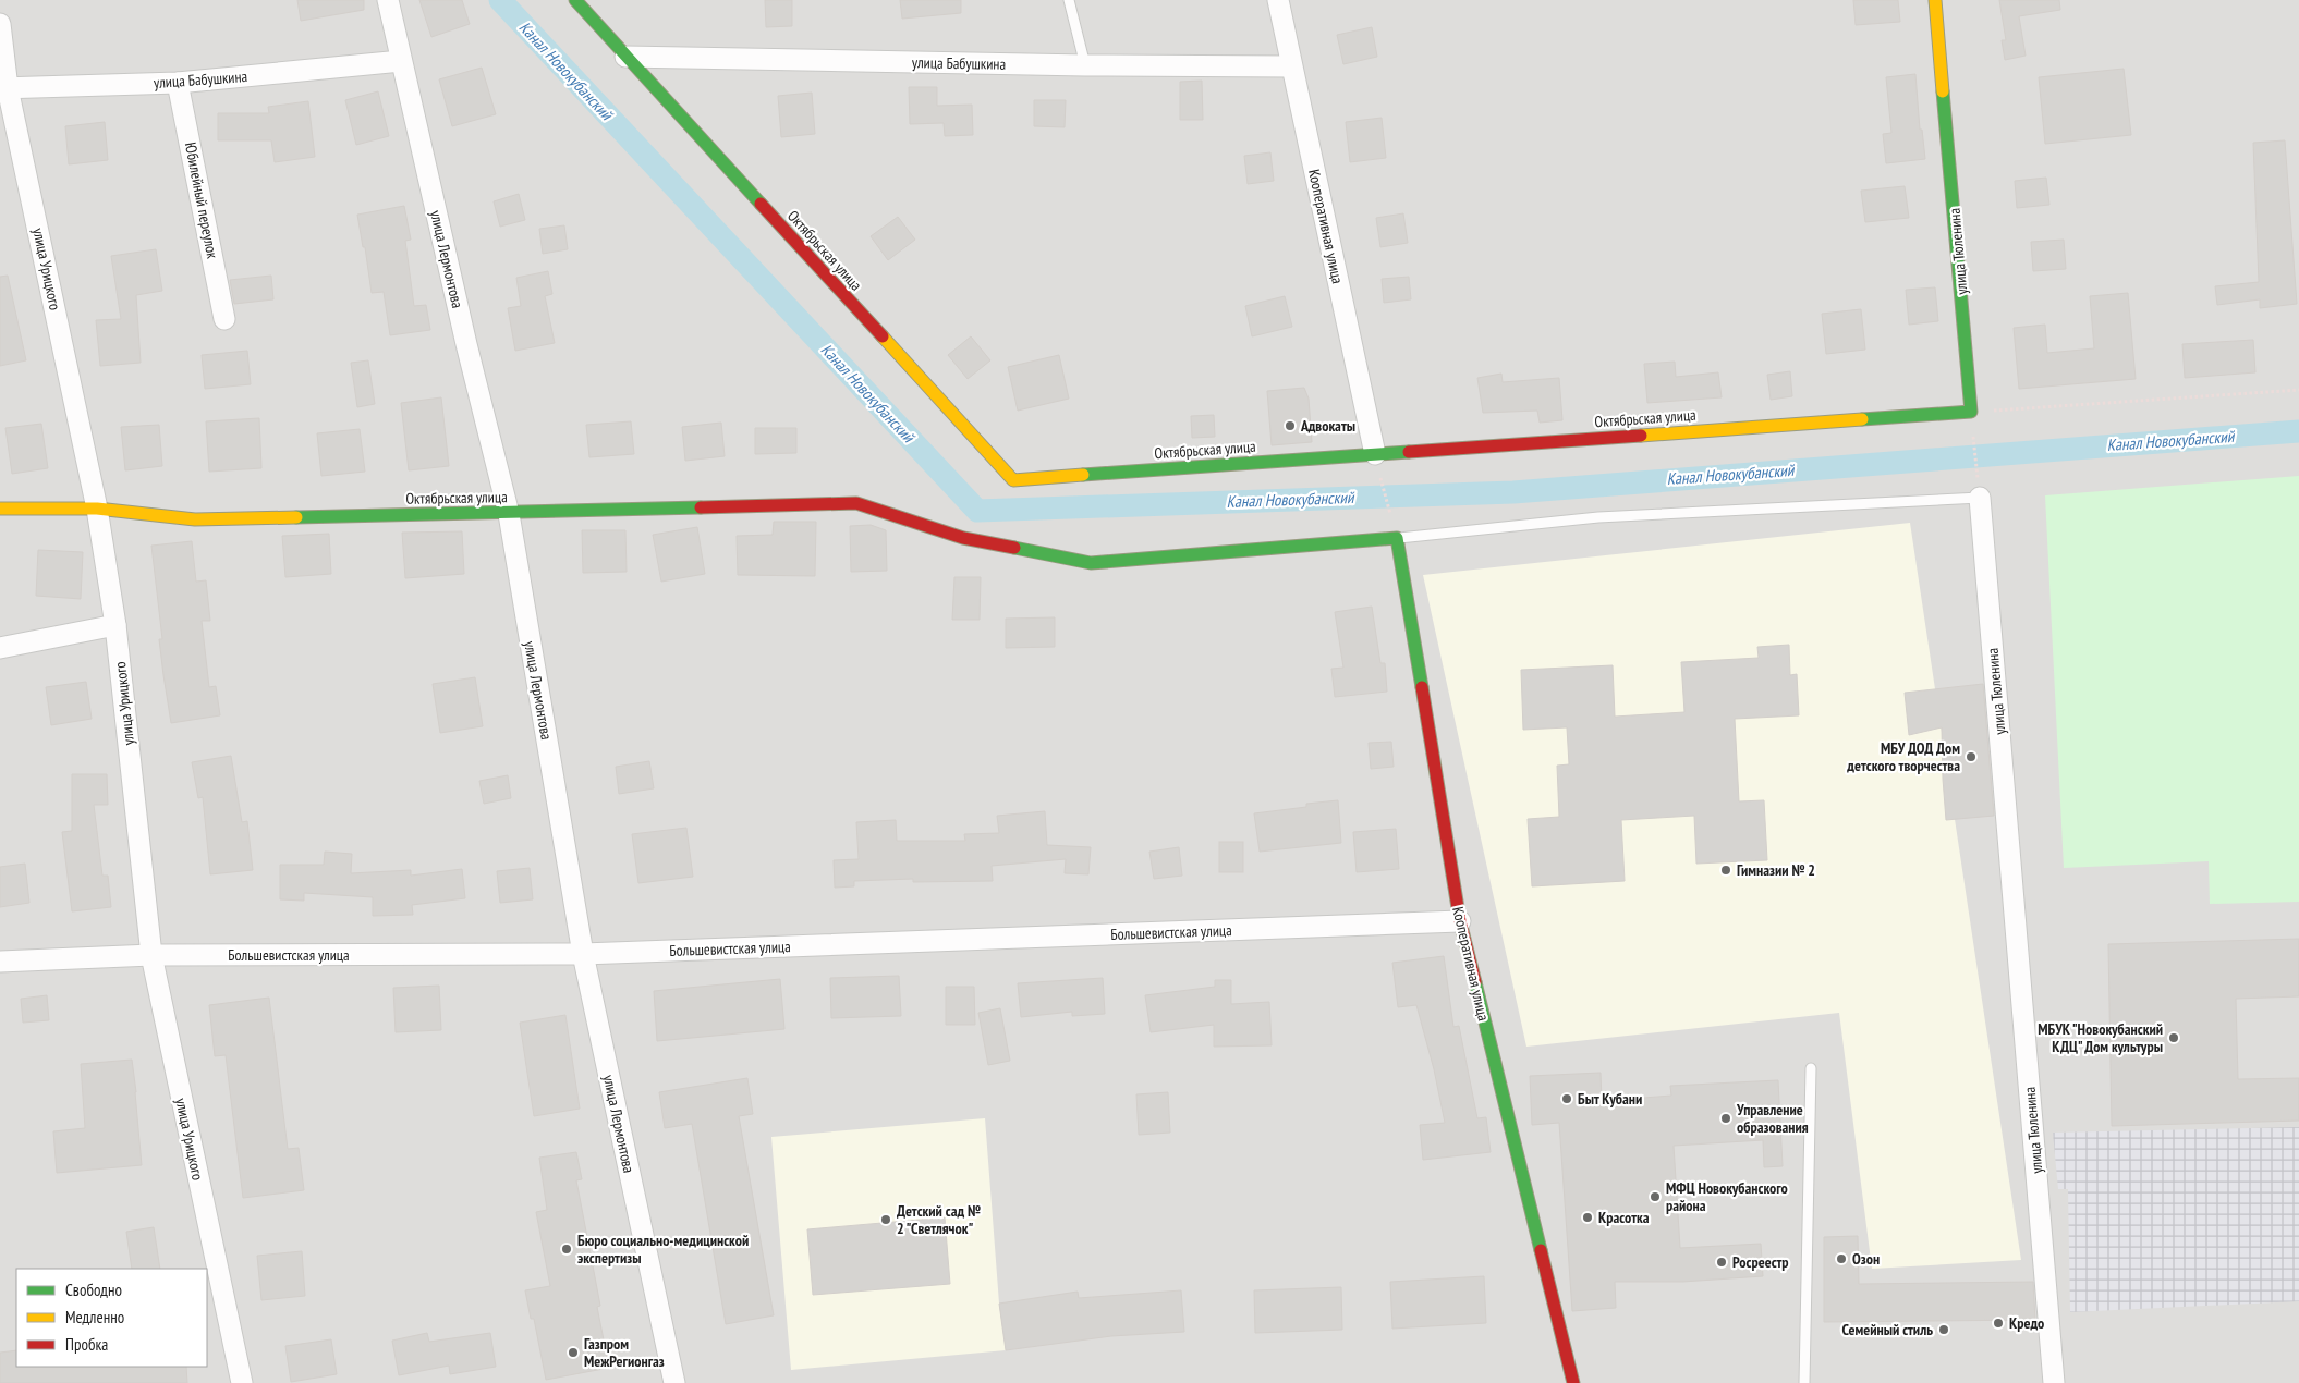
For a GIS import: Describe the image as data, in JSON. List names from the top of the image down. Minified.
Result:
{"streets":{"street":["улица Бабушкина","Юбилейный переулок","Кооперативная улица","Октябрьская улица","улица Тюленина","улица Лермонтова","улица Урицкого","Большевистская улица"]},"crossings":[["улица Бабушкина","Юбилейный переулок"],["улица Бабушкина","Кооперативная улица"],["улица Бабушкина","Октябрьская улица"],["улица Бабушкина","улица Лермонтова"],["улица Бабушкина","улица Урицкого"],["Кооперативная улица","Октябрьская улица"],["Кооперативная улица","Большевистская улица"],["Октябрьская улица","улица Тюленина"],["Октябрьская улица","улица Лермонтова"],["Октябрьская улица","улица Урицкого"],["улица Лермонтова","Большевистская улица"],["улица Урицкого","Большевистская улица"]],"water":["Канал Новокубанский"],"places":["Адвокаты","МБУ ДОД Дом детского творчества","Гимназии № 2","МБУК \"Новокубанский КДЦ\" Дом культуры","Быт Кубани","Управление образования","МФЦ Новокубанского района","Красотка","Детский сад № 2 \"Светлячок\"","Бюро социально-медицинской экспертизы","Озон","Росреестр","Кредо","Семейный стиль","Газпром МежРегионгаз"],"legend":["Свободно","Медленно","Пробка"]}
